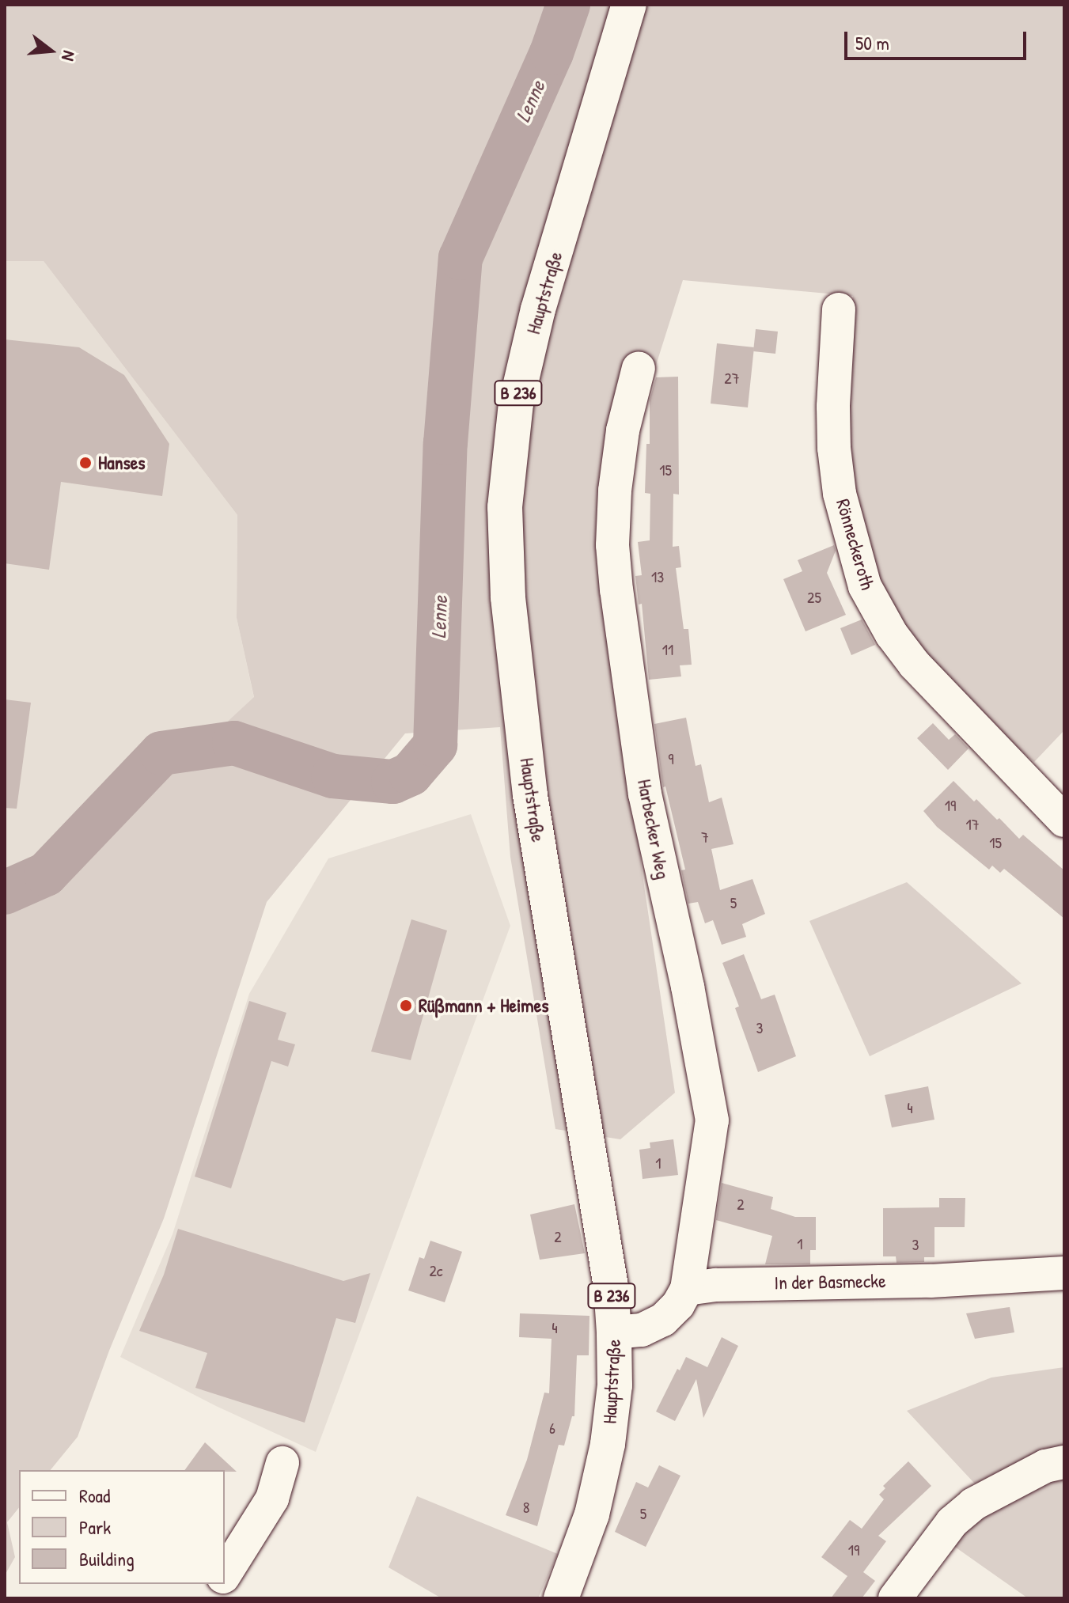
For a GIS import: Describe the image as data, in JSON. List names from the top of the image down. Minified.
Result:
{"streets":{"main road":["Hauptstraße","B 236"],"street":["Rönneckeroth","Harbecker Weg","In der Basmecke"]},"crossings":[["Harbecker Weg","In der Basmecke"]],"water":["Lenne"],"places":["Hanses","Rüßmann + Heimes"],"house_numbers":["27","15","13","25","11","9","19","17","7","15","5","3","4","1","2","2","1","3","2c","4","6","8","5","19"],"legend":["Road","Park","Building"],"scale_bar":"50 m","north":"right"}
